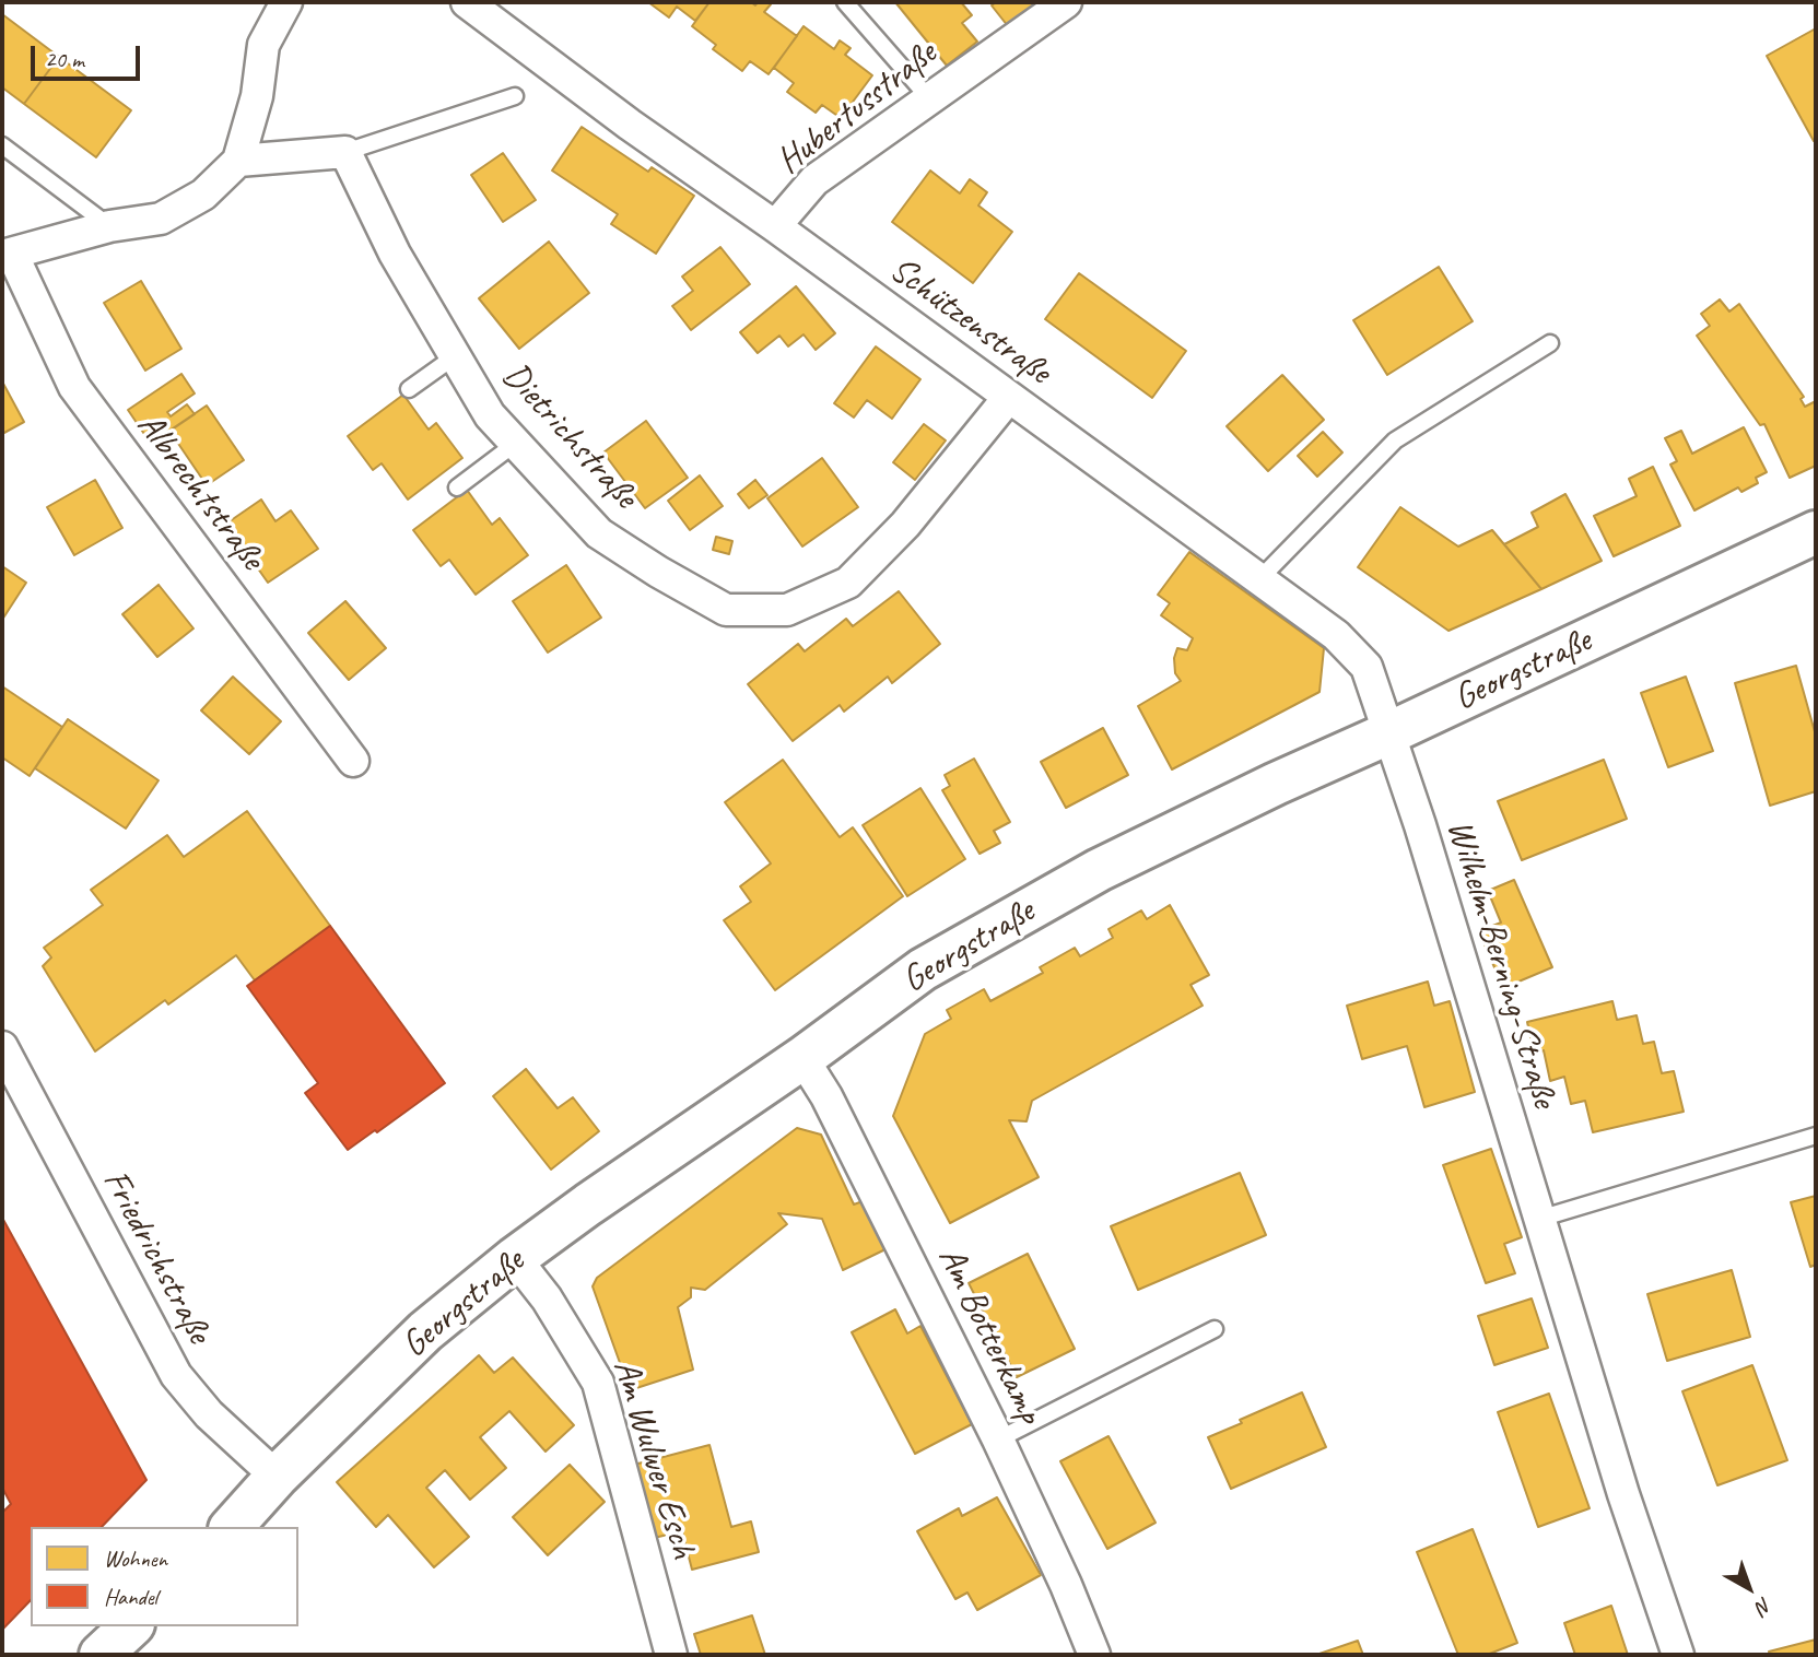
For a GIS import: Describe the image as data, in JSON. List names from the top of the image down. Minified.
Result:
{"streets":{"main road":["Georgstraße"],"street":["Hubertusstraße","Schützenstraße","Dietrichstraße","Albrechtstraße","Wilhelm-Berning-Straße","Friedrichstraße","Am Botterkamp","Am Wulwer Esch"]},"crossings":[["Hubertusstraße","Schützenstraße"],["Schützenstraße","Dietrichstraße"],["Schützenstraße","Georgstraße"],["Schützenstraße","Wilhelm-Berning-Straße"],["Georgstraße","Wilhelm-Berning-Straße"],["Georgstraße","Friedrichstraße"],["Georgstraße","Am Botterkamp"],["Georgstraße","Am Wulwer Esch"]],"legend":["Wohnen","Handel"],"scale_bar":"20 m","north":"bottom right"}
